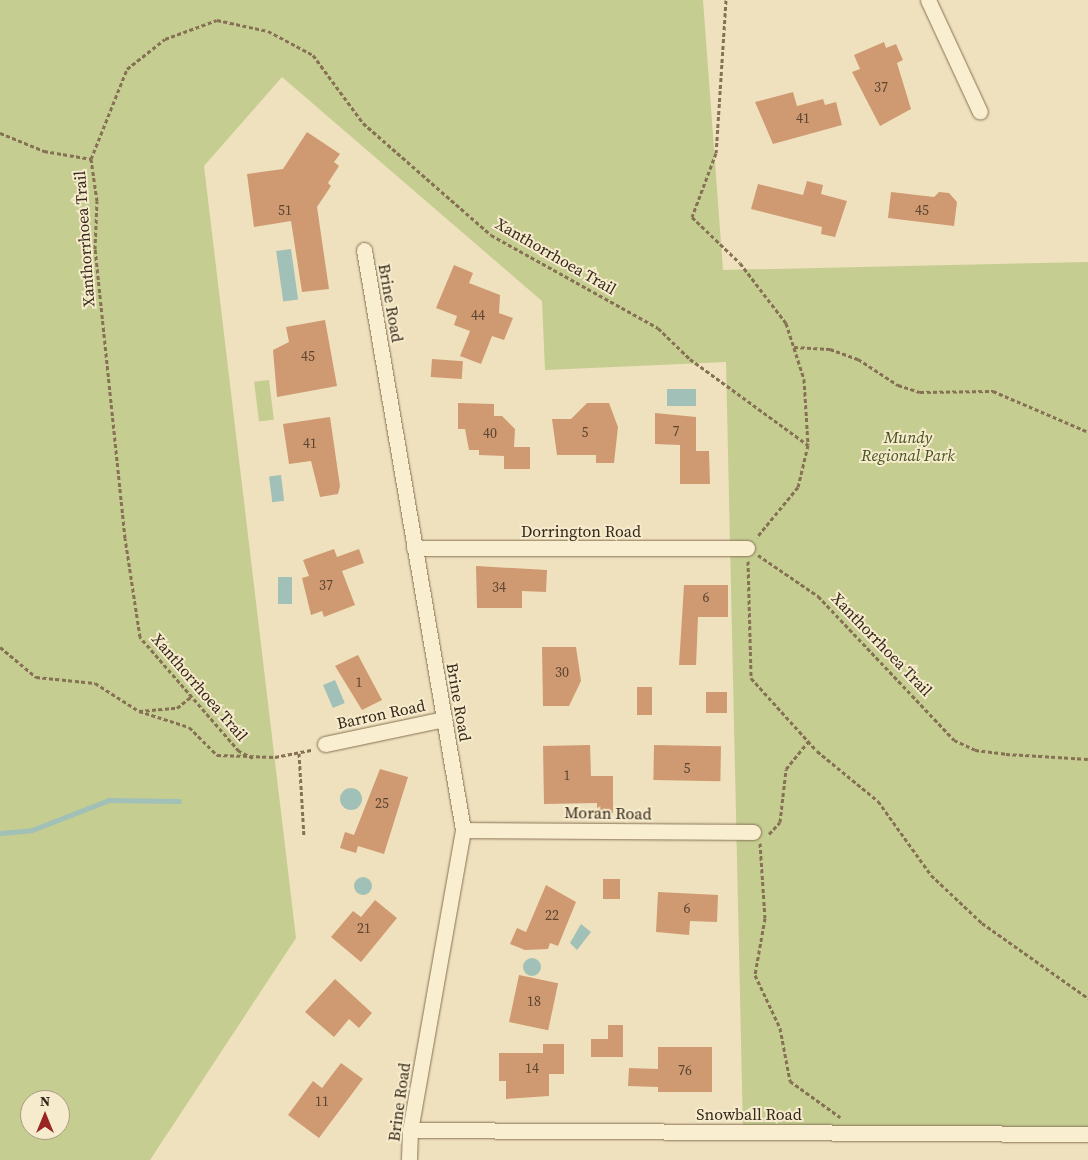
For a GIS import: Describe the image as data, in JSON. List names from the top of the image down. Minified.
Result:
{"streets":{"street":["Brine Road","Dorrington Road","Barron Road","Moran Road","Snowball Road"],"path":["Xanthorrhoea Trail"]},"crossings":[["Xanthorrhoea Trail","Dorrington Road"],["Xanthorrhoea Trail","Barron Road"],["Brine Road","Dorrington Road"],["Brine Road","Barron Road"],["Brine Road","Moran Road"],["Brine Road","Snowball Road"]],"parks":["Mundy Regional Park"],"house_numbers":["37","41","51","45","44","45","7","5","40","41","37","34","6","30","1","5","1","25","6","22","21","18","14","76","11"],"north":"top"}
